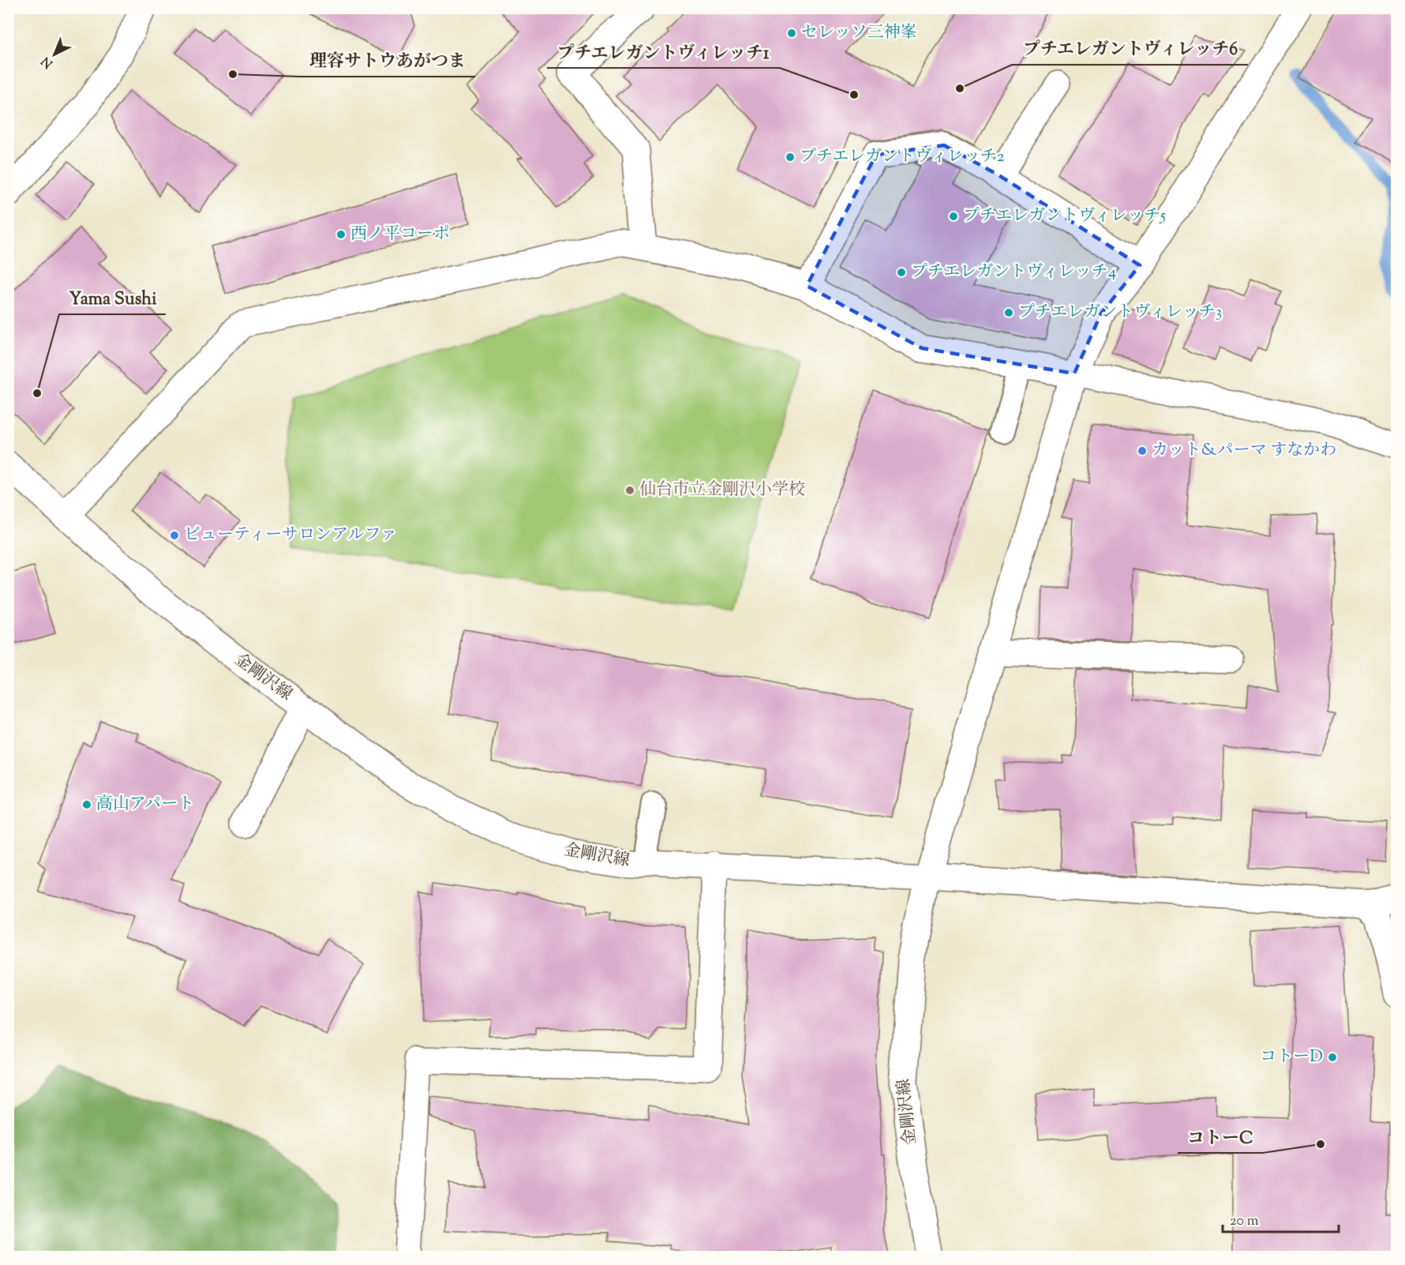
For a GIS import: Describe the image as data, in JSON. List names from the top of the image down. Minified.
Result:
{"streets":{"street":["金剛沢線"]},"places":["セレッソ三神峯","理容サトウあがつま","プチエレガントヴィレッチ6","プチエレガントヴィレッチ1","プチエレガントヴィレッチ2","プチエレガントヴィレッチ5","西ノ平コーポ","プチエレガントヴィレッチ4","プチエレガントヴィレッチ3","Yama Sushi","カット&パーマ すなかわ","仙台市立金剛沢小学校","ビューティーサロンアルファ","高山アパート","コトーD","コトーC"],"scale_bar":"20 m","north":"bottom left"}
